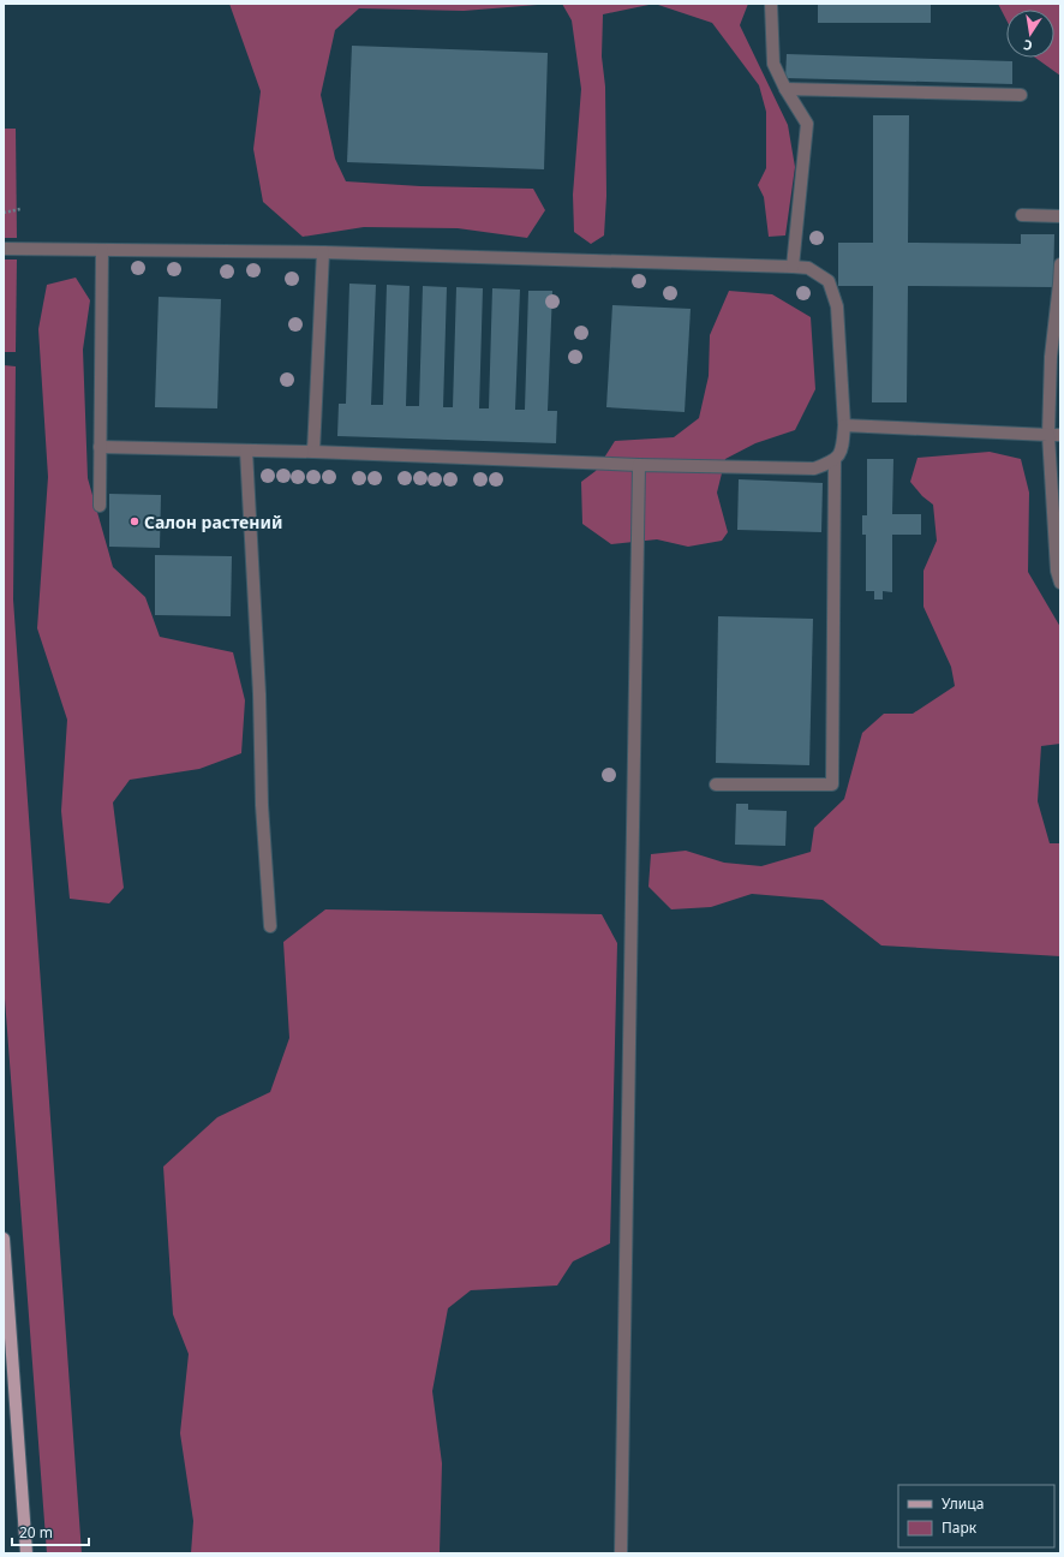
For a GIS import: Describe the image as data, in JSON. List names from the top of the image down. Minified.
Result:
{"places":["Салон растений"],"legend":["Улица","Парк"],"scale_bar":"20 m","north":"bottom"}
